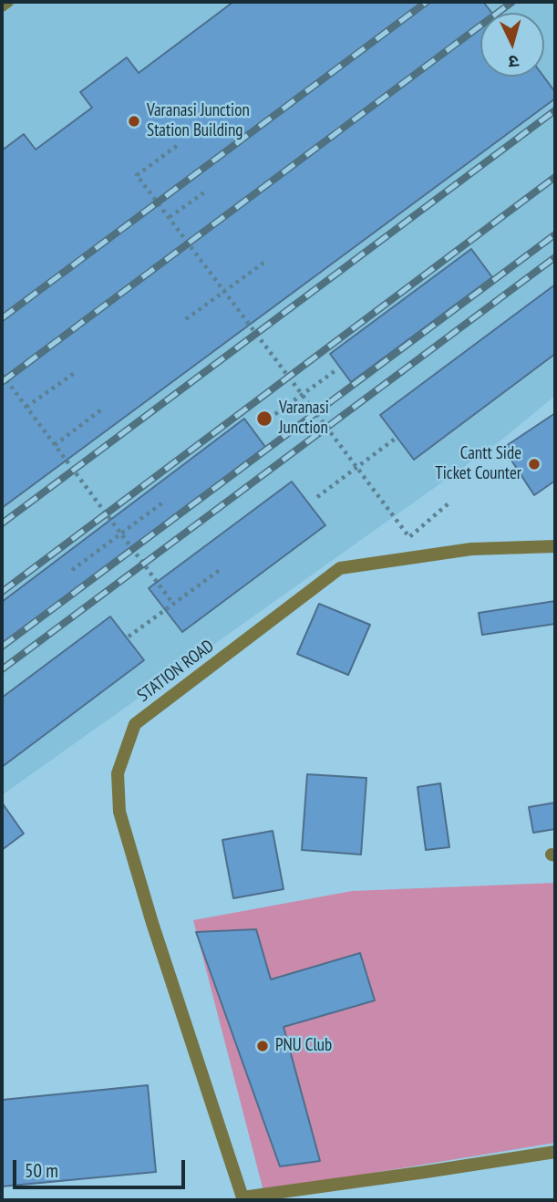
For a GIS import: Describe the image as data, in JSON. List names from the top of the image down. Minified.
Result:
{"streets":{"street":["STATION ROAD"]},"places":["Varanasi Junction Station Building","Varanasi Junction","Cantt Side Ticket Counter","PNU Club"],"scale_bar":"50 m","north":"bottom"}
